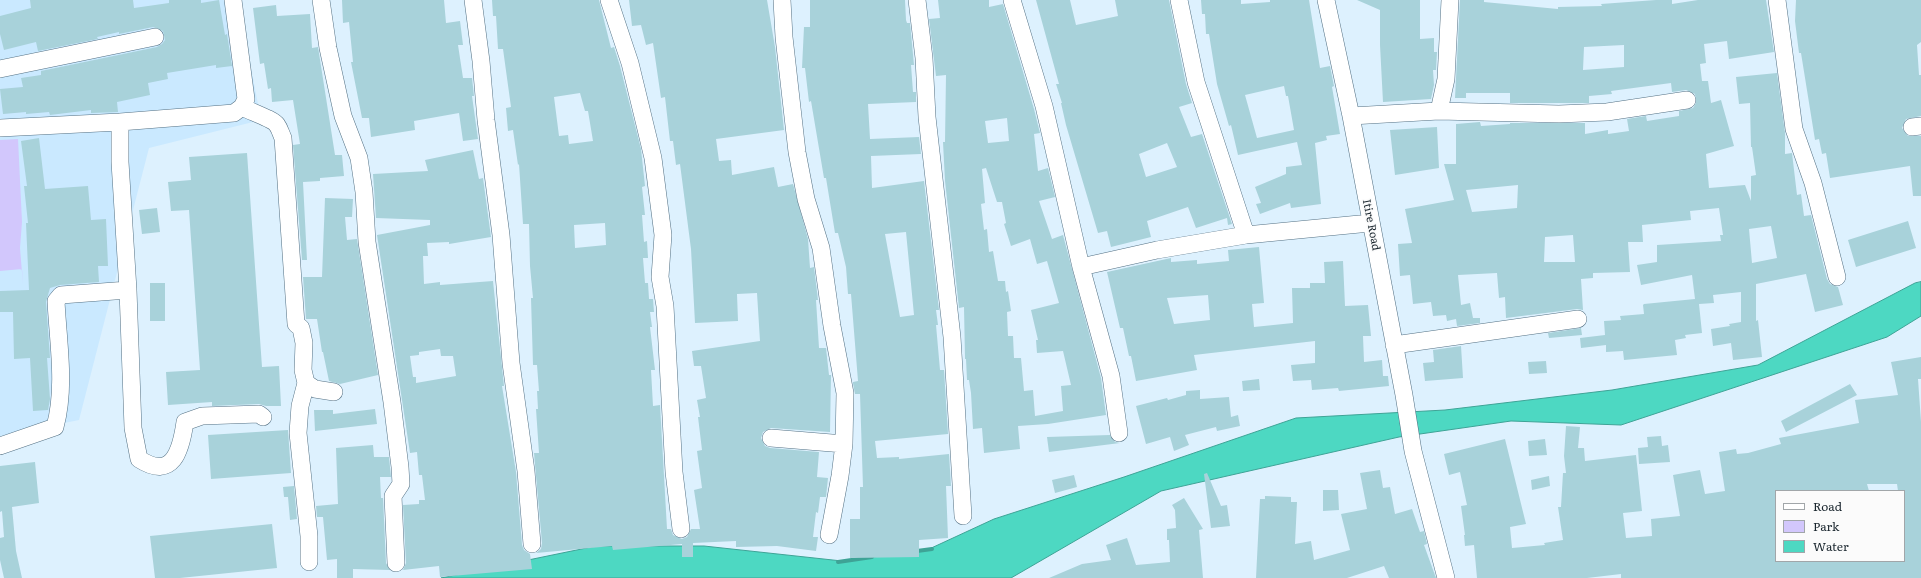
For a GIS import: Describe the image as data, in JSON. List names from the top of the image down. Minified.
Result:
{"streets":{"street":["Itire Road"]},"legend":["Road","Park","Water"]}
